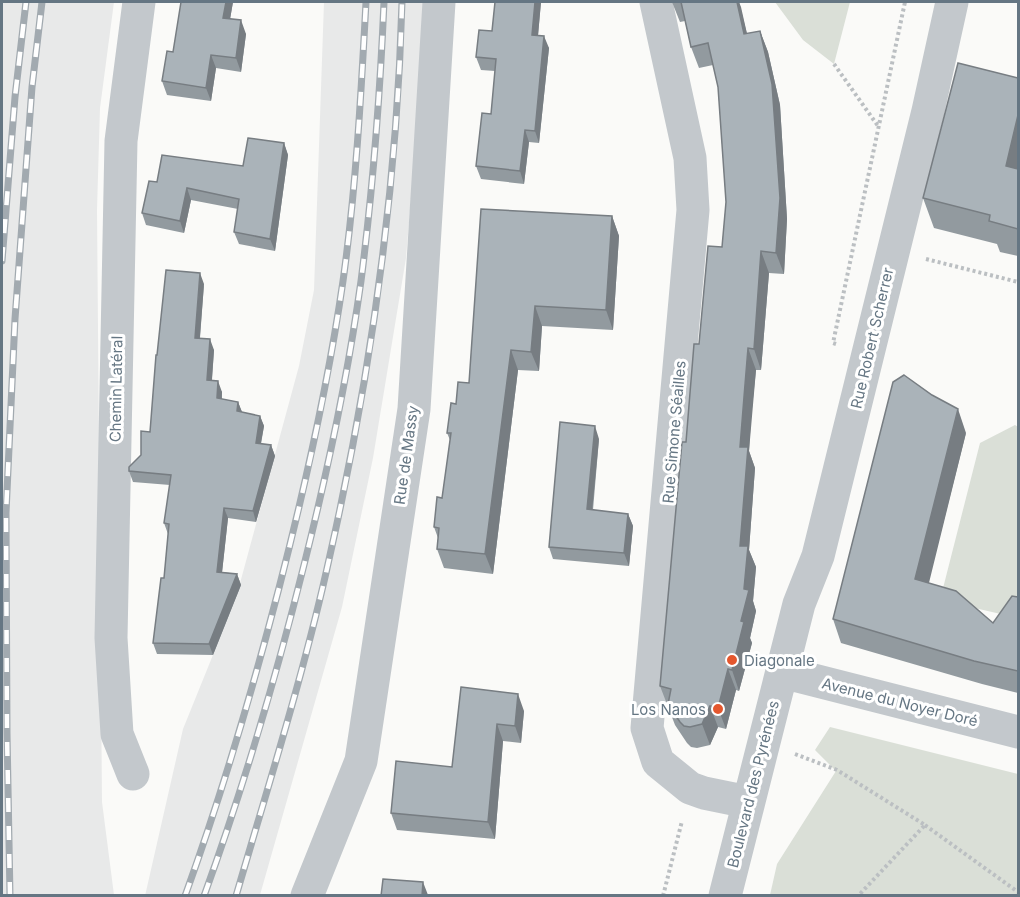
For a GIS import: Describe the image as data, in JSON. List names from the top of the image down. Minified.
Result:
{"streets":{"street":["Rue Robert Scherrer","Chemin Latéral","Rue Simone Séailles","Rue de Massy","Avenue du Noyer Doré","Boulevard des Pyrénées"]},"crossings":[["Rue Robert Scherrer","Avenue du Noyer Doré"],["Rue Robert Scherrer","Boulevard des Pyrénées"],["Rue Simone Séailles","Boulevard des Pyrénées"],["Avenue du Noyer Doré","Boulevard des Pyrénées"]],"places":["Diagonale","Los Nanos"]}
